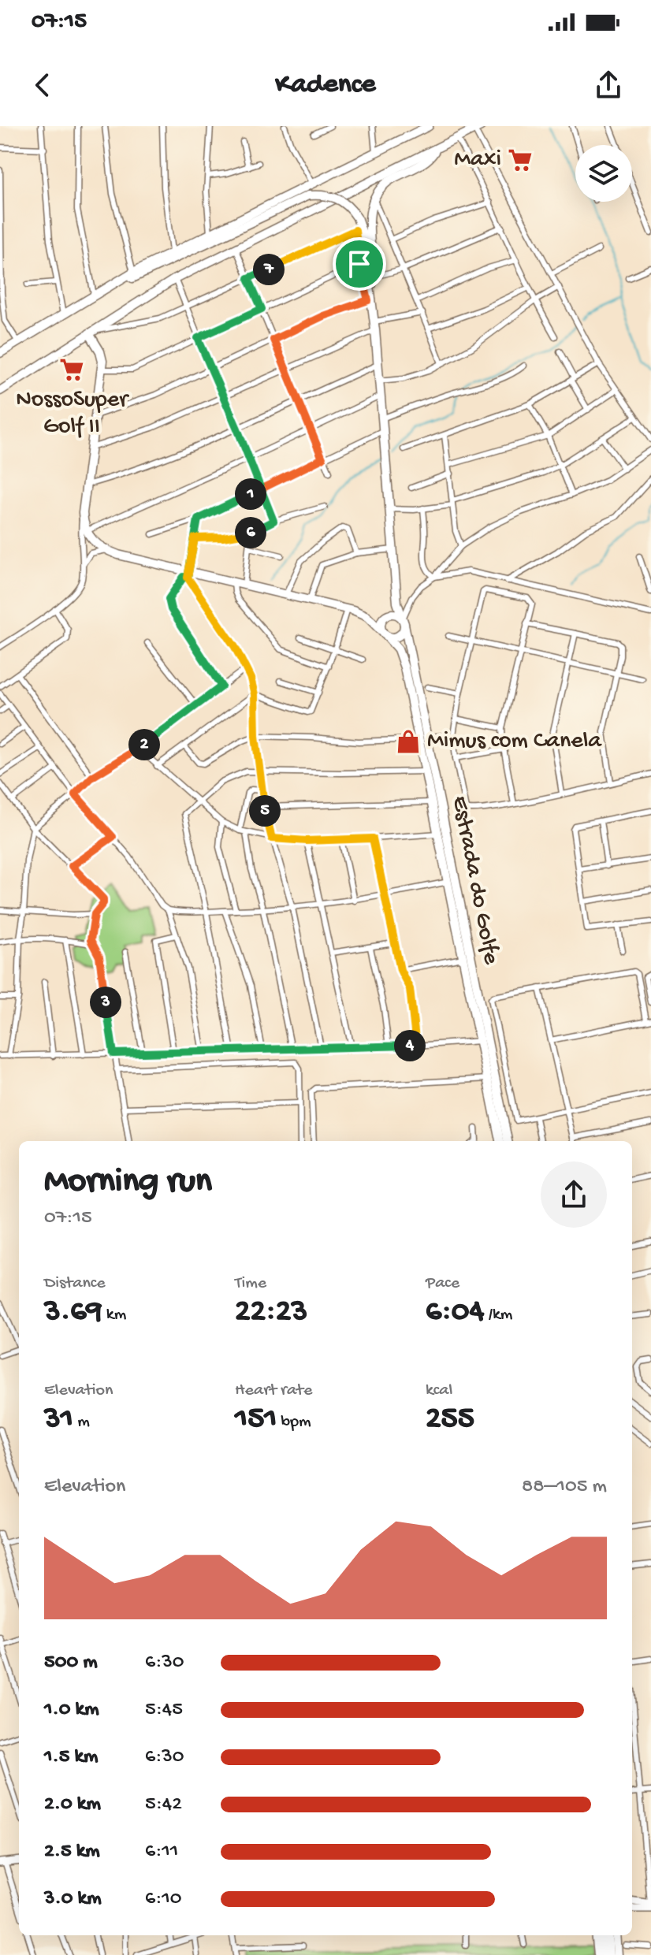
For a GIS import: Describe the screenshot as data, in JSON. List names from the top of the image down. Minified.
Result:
{"streets":{"highway":["Estrada do Golfe"]},"places":{"supermarket":["Maxi","NossoSuper Golf II"],"shop":["Mimus com Canela"]},"page":{"status":"07:15","header":"Kadence","pins":["7","1","6","2","5","3","4"],"heading":["Morning run","07:15"],"stats":[["Distance","3.69 km"],["Time","22:23"],["Pace","6:04 /km"],["Elevation","31 m"],["Heart rate","151 bpm"],["kcal","255"]],"chart":["Elevation","88–105 m"],"list":[{"name":"500 m","note":"6:30"},{"name":"1.0 km","note":"5:45"},{"name":"1.5 km","note":"6:30"},{"name":"2.0 km","note":"5:42"},{"name":"2.5 km","note":"6:11"},{"name":"3.0 km","note":"6:10"}]}}
